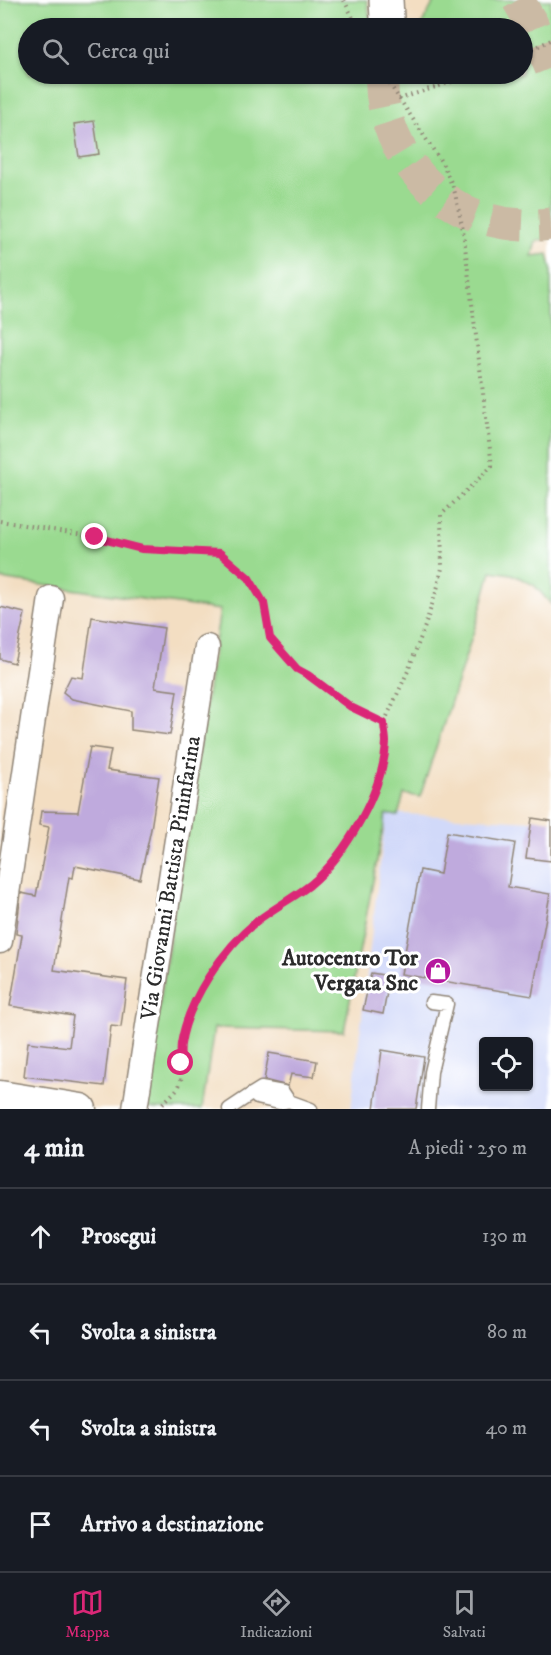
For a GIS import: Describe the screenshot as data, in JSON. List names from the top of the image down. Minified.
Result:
{"streets":{"street":["Via Giovanni Battista Pininfarina"]},"places":{"shop":["Autocentro Tor Vergata Snc"]},"page":{"search":"Cerca qui","heading":["4 min","A piedi · 250 m"],"list":[["Prosegui","130 m"],["Svolta a sinistra","80 m"],["Svolta a sinistra","40 m"],"Arrivo a destinazione"],"nav":["Mappa","Indicazioni","Salvati"]}}
